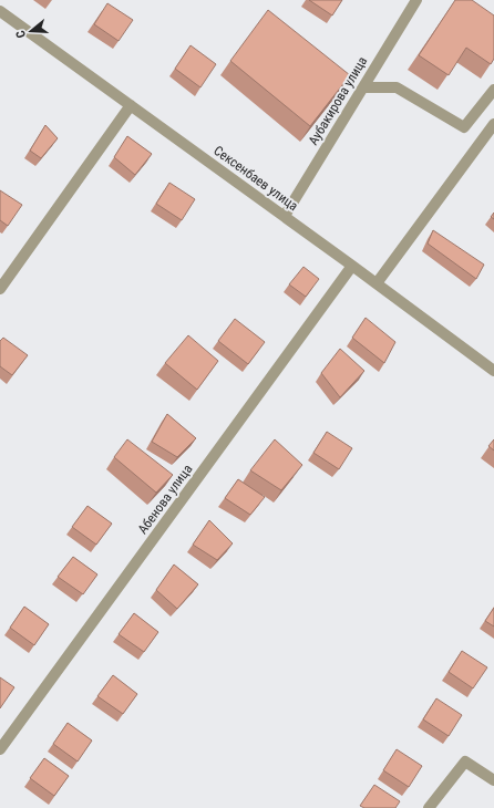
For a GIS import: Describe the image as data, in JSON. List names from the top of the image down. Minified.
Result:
{"streets":{"street":["Аубакирова улица","Сексенбаев улица","Абенова улица"]},"crossings":[["Аубакирова улица","Сексенбаев улица"],["Сексенбаев улица","Абенова улица"]],"north":"left"}
